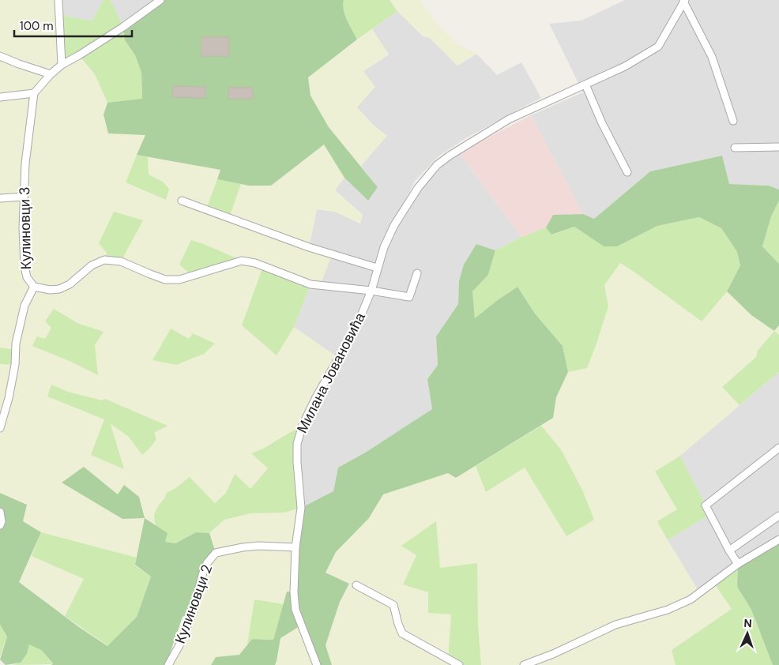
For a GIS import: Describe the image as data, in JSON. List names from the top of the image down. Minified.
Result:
{"streets":{"street":["Кулиновци 3","Милана Јовановића","Кулиновци 2"]},"crossings":[["Кулиновци 3","Милана Јовановића"],["Милана Јовановића","Кулиновци 2"]],"scale_bar":"100 m","north":"top"}
